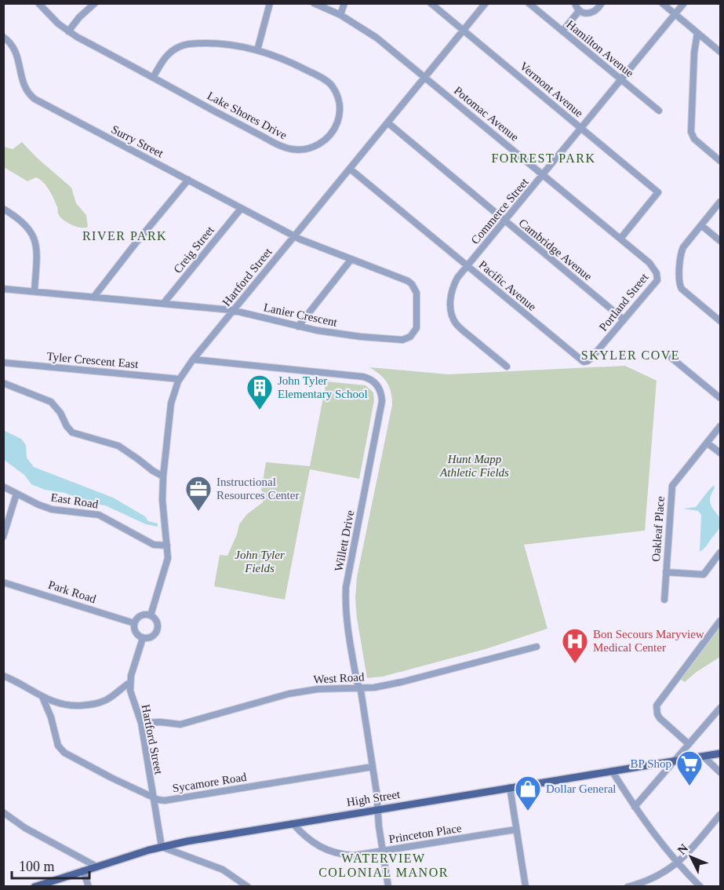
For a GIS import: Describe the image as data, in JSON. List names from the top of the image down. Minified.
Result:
{"streets":{"main road":["High Street"],"street":["Hamilton Avenue","Vermont Avenue","Potomac Avenue","Lake Shores Drive","Surry Street","Commerce Street","Creig Street","Cambridge Avenue","Hartford Street","Pacific Avenue","Portland Street","Lanier Crescent","Tyler Crescent East","East Road","Oakleaf Place","Willett Drive","Park Road","West Road","Sycamore Road","Princeton Place"]},"crossings":[["Hamilton Avenue","Commerce Street"],["Vermont Avenue","Potomac Avenue"],["Vermont Avenue","Commerce Street"],["Vermont Avenue","Hartford Street"],["Potomac Avenue","Commerce Street"],["Potomac Avenue","Hartford Street"],["Potomac Avenue","Portland Street"],["Surry Street","Creig Street"],["Surry Street","Hartford Street"],["Surry Street","Lanier Crescent"],["Commerce Street","Cambridge Avenue"],["Commerce Street","Pacific Avenue"],["Creig Street","Lanier Crescent"],["Cambridge Avenue","Hartford Street"],["Cambridge Avenue","Portland Street"],["Hartford Street","Pacific Avenue"],["Hartford Street","Lanier Crescent"],["Hartford Street","Tyler Crescent East"],["Hartford Street","East Road"],["Hartford Street","Willett Drive"],["Hartford Street","Park Road"],["Hartford Street","West Road"],["Hartford Street","Sycamore Road"],["Hartford Street","High Street"],["Pacific Avenue","Portland Street"],["Willett Drive","West Road"],["Willett Drive","Sycamore Road"],["Willett Drive","High Street"],["Willett Drive","Princeton Place"],["High Street","Princeton Place"]],"districts":["FORREST PARK","RIVER PARK","SKYLER COVE","WATERVIEW COLONIAL MANOR"],"parks":["Hunt Mapp Athletic Fields","John Tyler Fields"],"places":{"building":["John Tyler Elementary School"],"office":["Instructional Resources Center"],"hospital":["Bon Secours Maryview Medical Center"],"supermarket":["BP Shop"],"shop":["Dollar General"]},"scale_bar":"100 m","north":"top left"}
